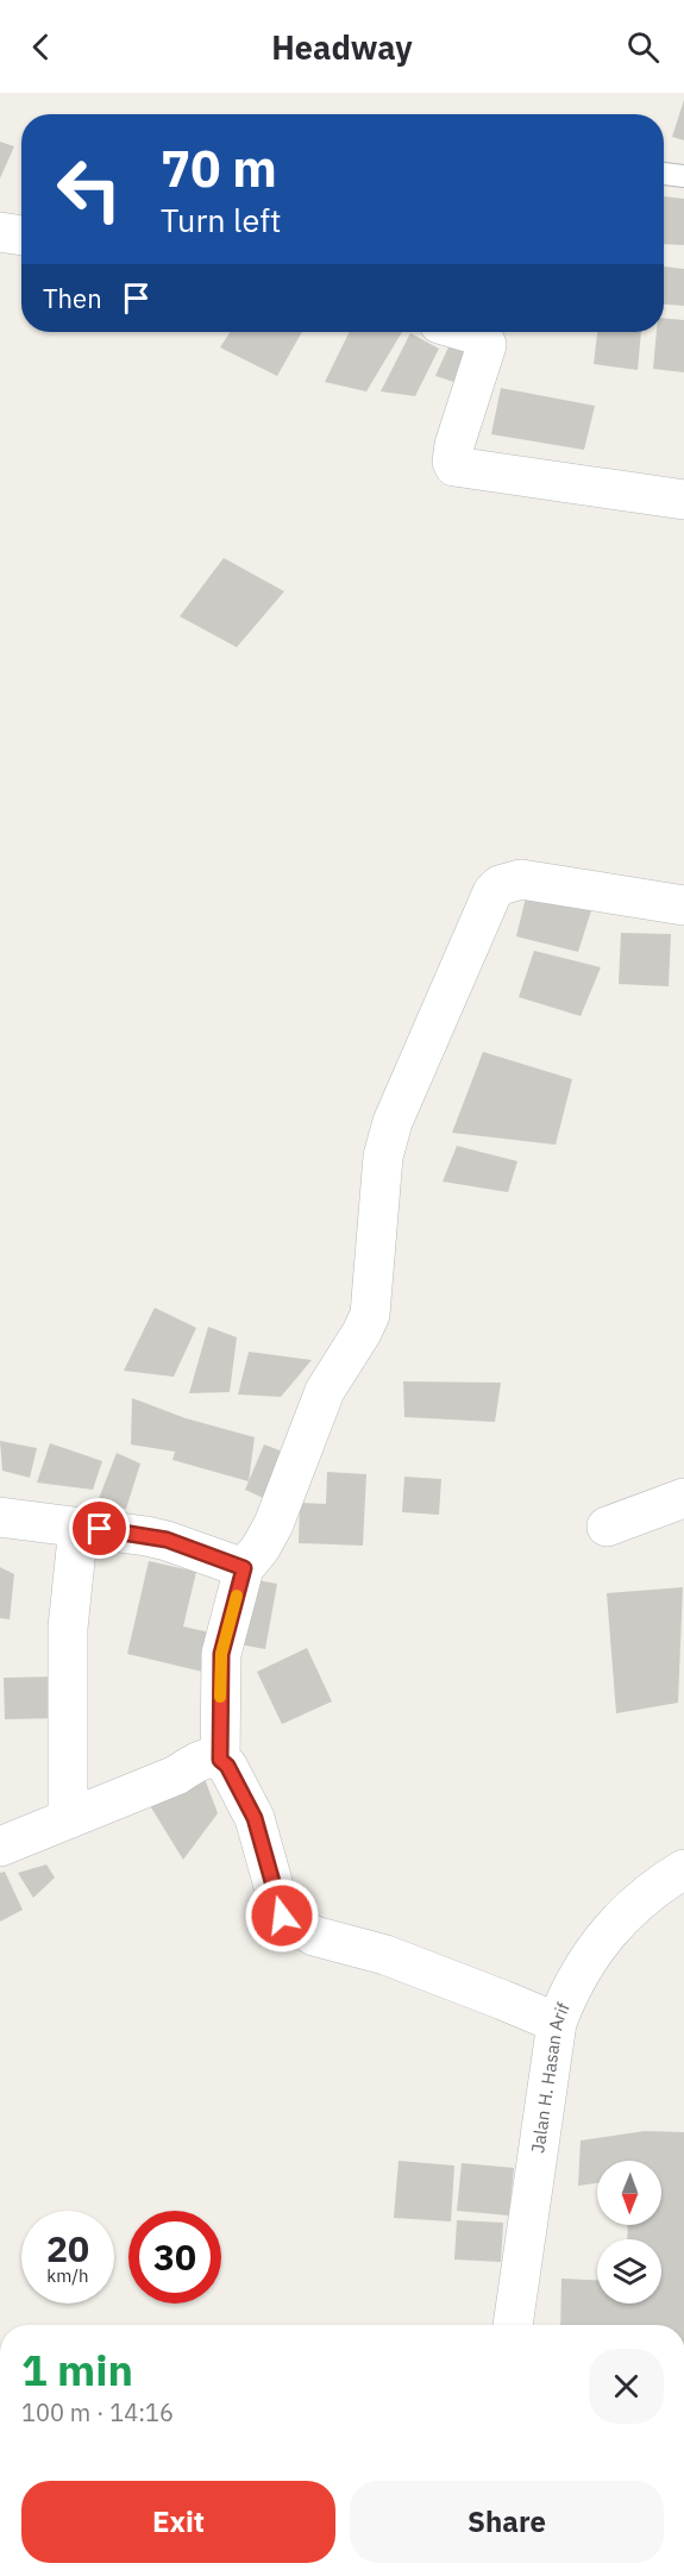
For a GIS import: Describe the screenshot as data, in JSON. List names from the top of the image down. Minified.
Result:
{"streets":{"street":["Jalan H. Hasan Arif"]},"north":"bottom","page":{"header":"Headway","turn":["70 m","Turn left"],"then":"Then","speed":"20 km/h","limit":"30","heading":["1 min","100 m · 14:16"],"buttons":["Exit","Share"]}}
